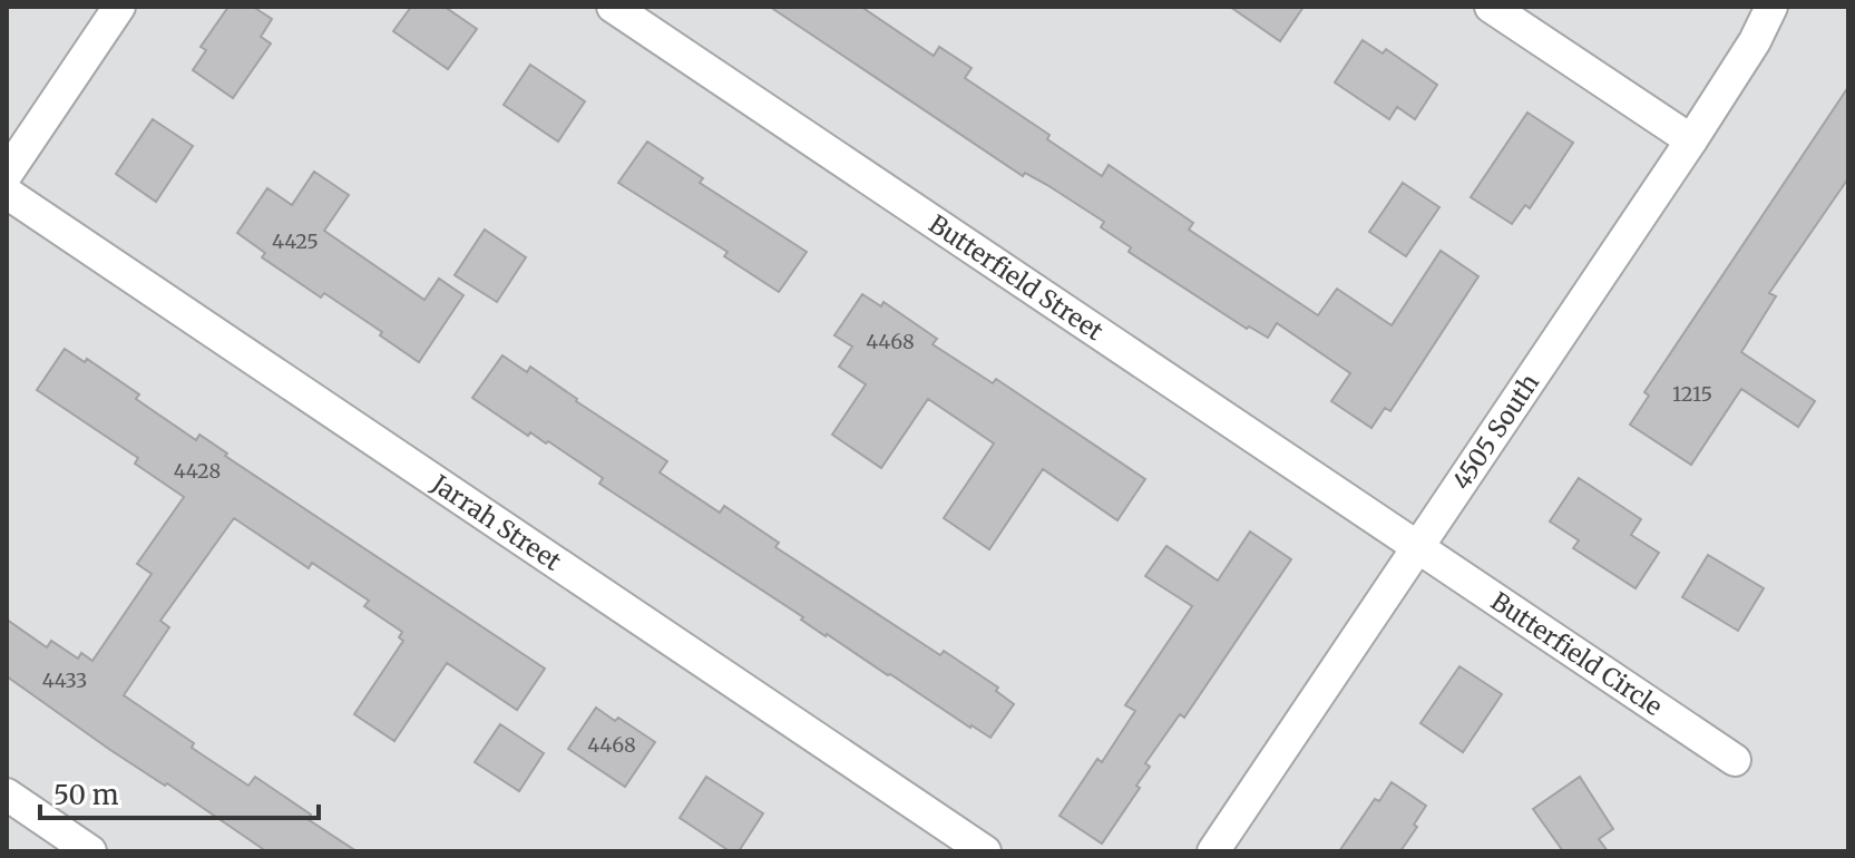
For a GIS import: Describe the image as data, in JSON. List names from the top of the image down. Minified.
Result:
{"streets":{"street":["Butterfield Street","4505 South","Jarrah Street","Butterfield Circle"]},"crossings":[["Butterfield Street","4505 South"],["Butterfield Street","Butterfield Circle"],["4505 South","Butterfield Circle"]],"house_numbers":["4425","4468","1215","4428","4433","4468"],"scale_bar":"50 m"}
